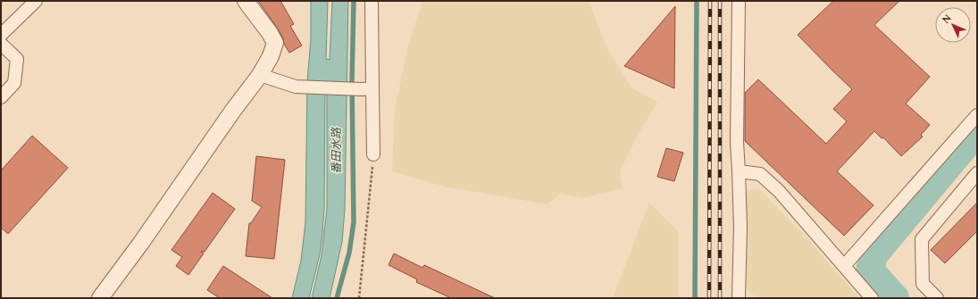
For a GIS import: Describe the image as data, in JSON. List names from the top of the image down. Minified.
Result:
{"water":["番田水路"],"north":"top left"}
